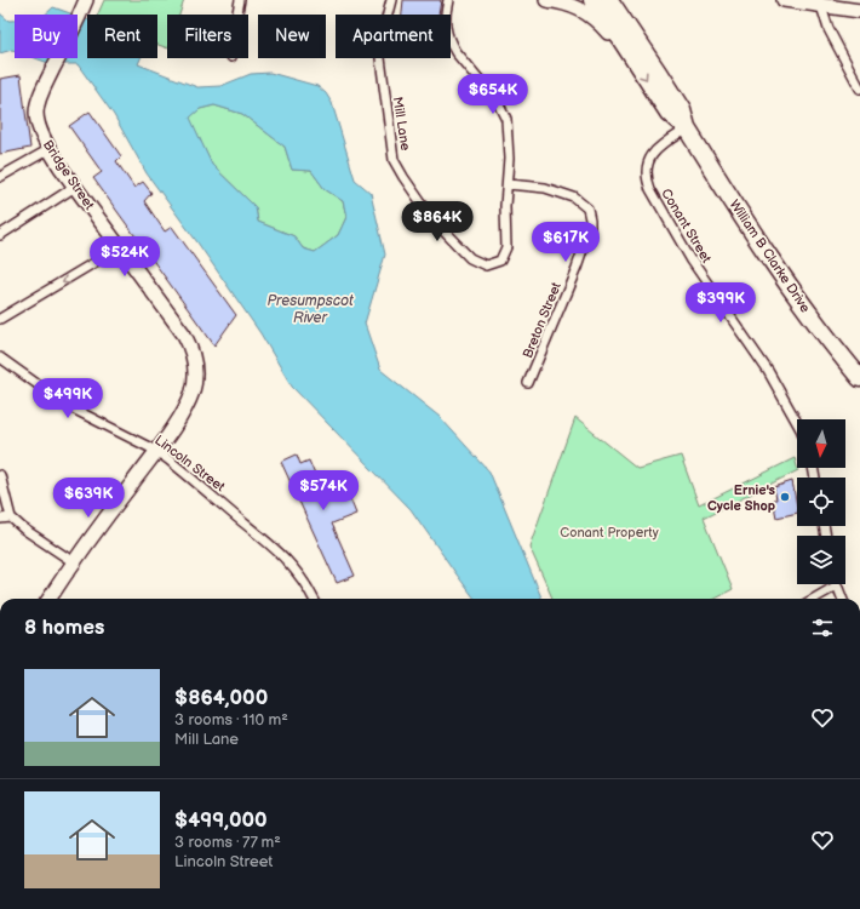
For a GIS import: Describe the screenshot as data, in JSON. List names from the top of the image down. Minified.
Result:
{"streets":{"highway":["William B Clarke Drive"],"street":["Mill Lane","Bridge Street","Conant Street","Breton Street","Lincoln Street"]},"crossings":[["Mill Lane","Breton Street"],["Bridge Street","Lincoln Street"],["Conant Street","William B Clarke Drive"]],"water":["Presumpscot River"],"parks":["Conant Property"],"places":["Ernie's Cycle Shop"],"north":"bottom","page":{"chip":["Buy","Rent","Filters","New","Apartment"],"price":["$654K","$864K","$617K","$524K","$399K","$499K","$574K","$639K"],"heading":"8 homes","list":[{"name":"$864,000","note":"3 rooms · 110 m² · Mill Lane"},{"name":"$499,000","note":"3 rooms · 77 m² · Lincoln Street"}]}}
